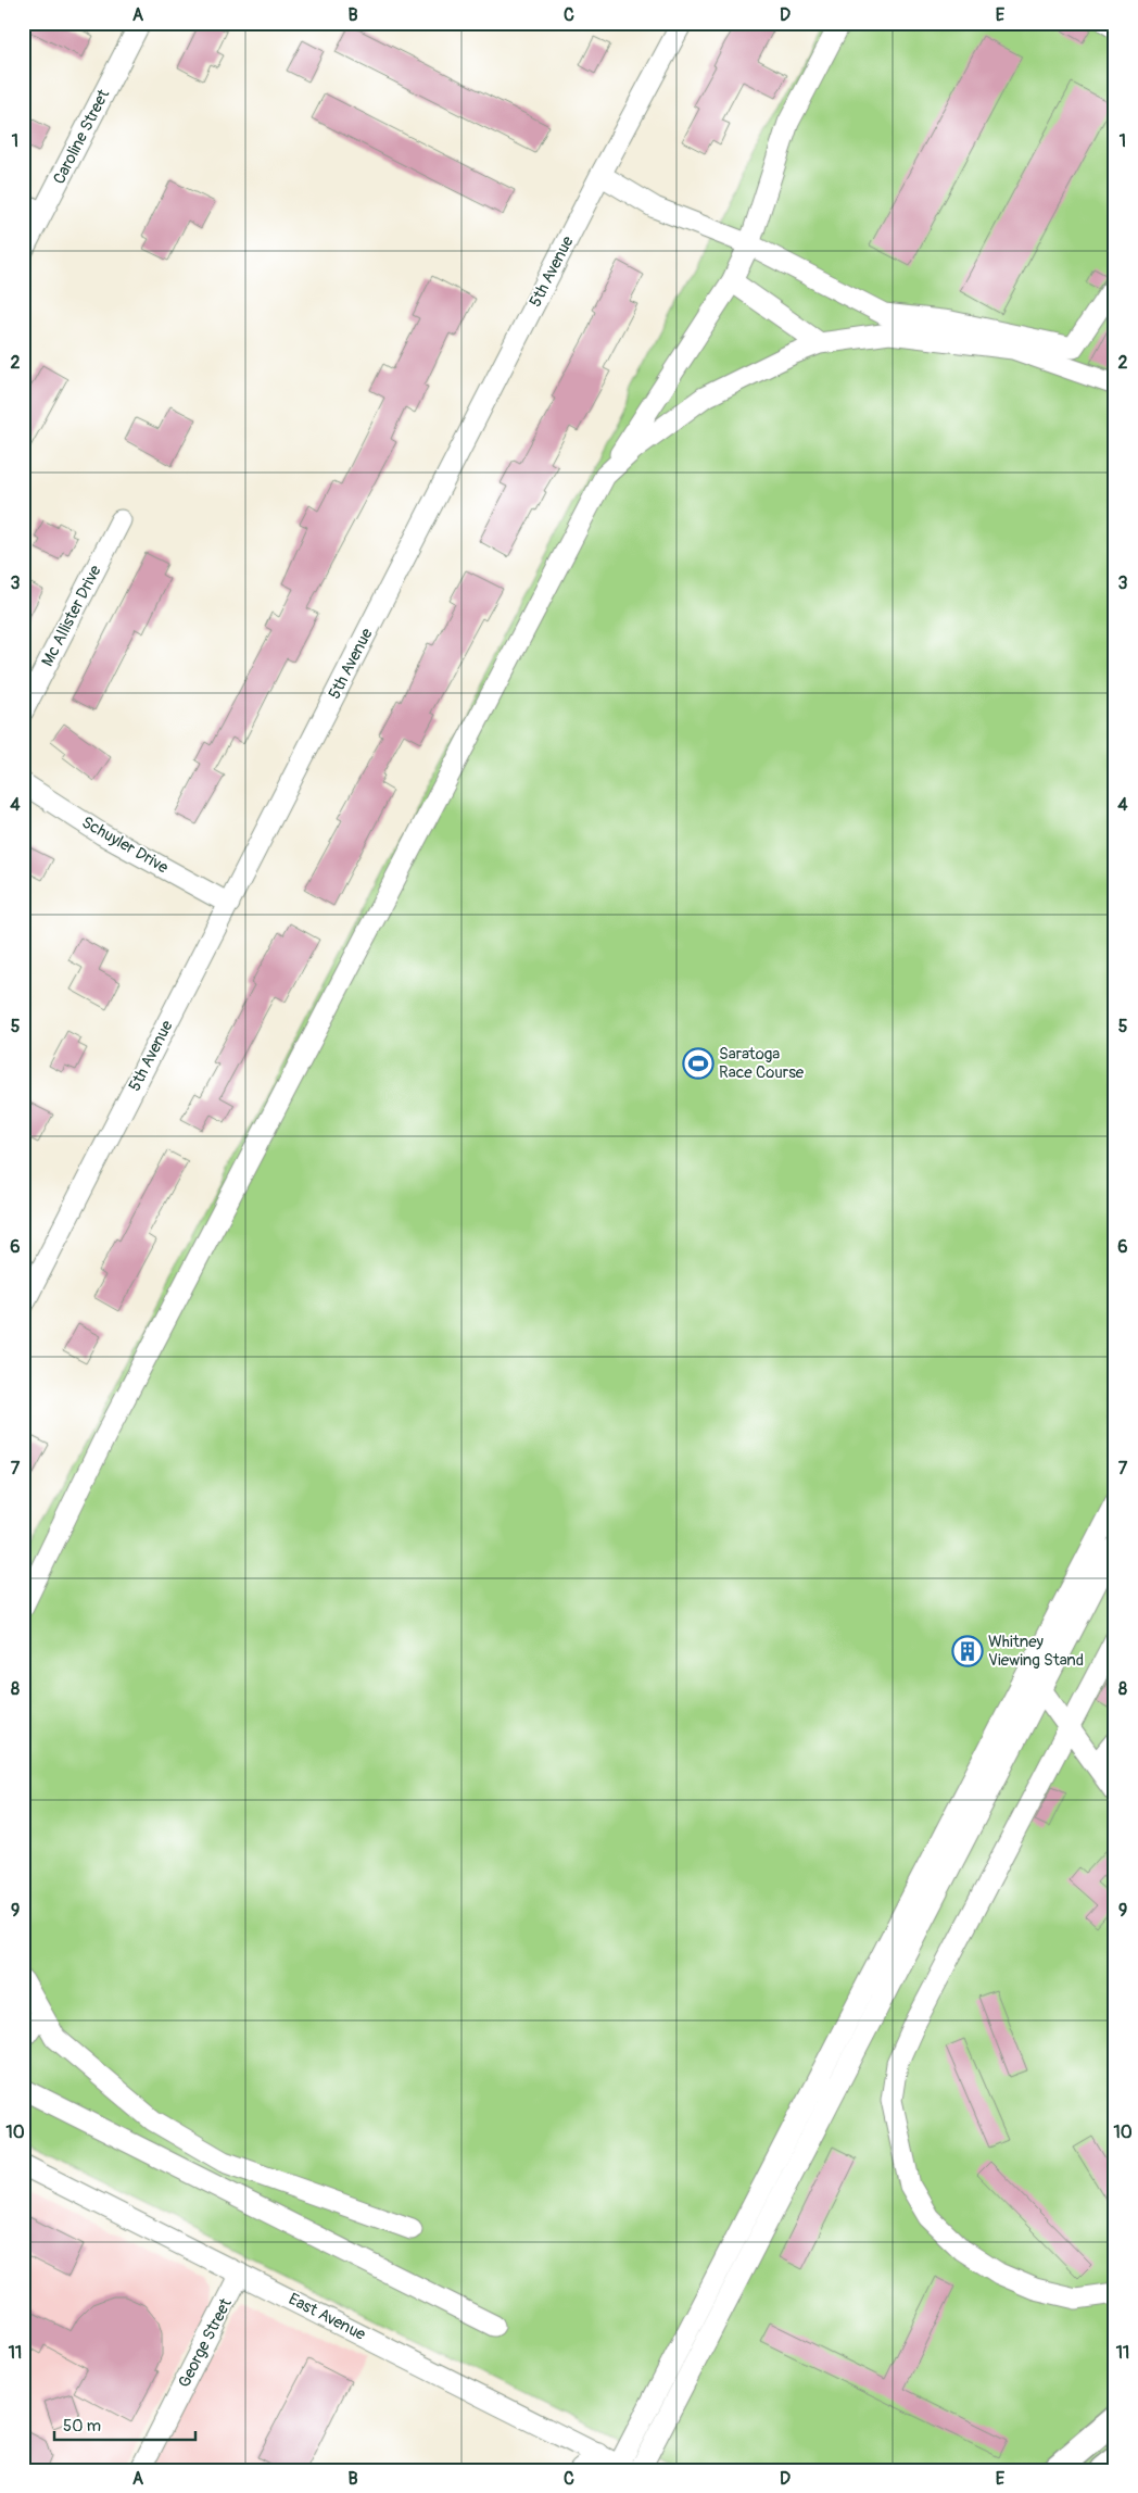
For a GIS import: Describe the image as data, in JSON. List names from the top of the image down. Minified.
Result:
{"streets":{"street":["Caroline Street","5th Avenue","Mc Allister Drive","Schuyler Drive","East Avenue","George Street"]},"crossings":[["5th Avenue","Schuyler Drive"],["East Avenue","George Street"]],"places":{"sports":["Saratoga Race Course"],"building":["Whitney Viewing Stand"]},"scale_bar":"50 m","grid":{"columns":["A","B","C","D","E"],"rows":["1","2","3","4","5","6","7","8","9","10","11"]}}
